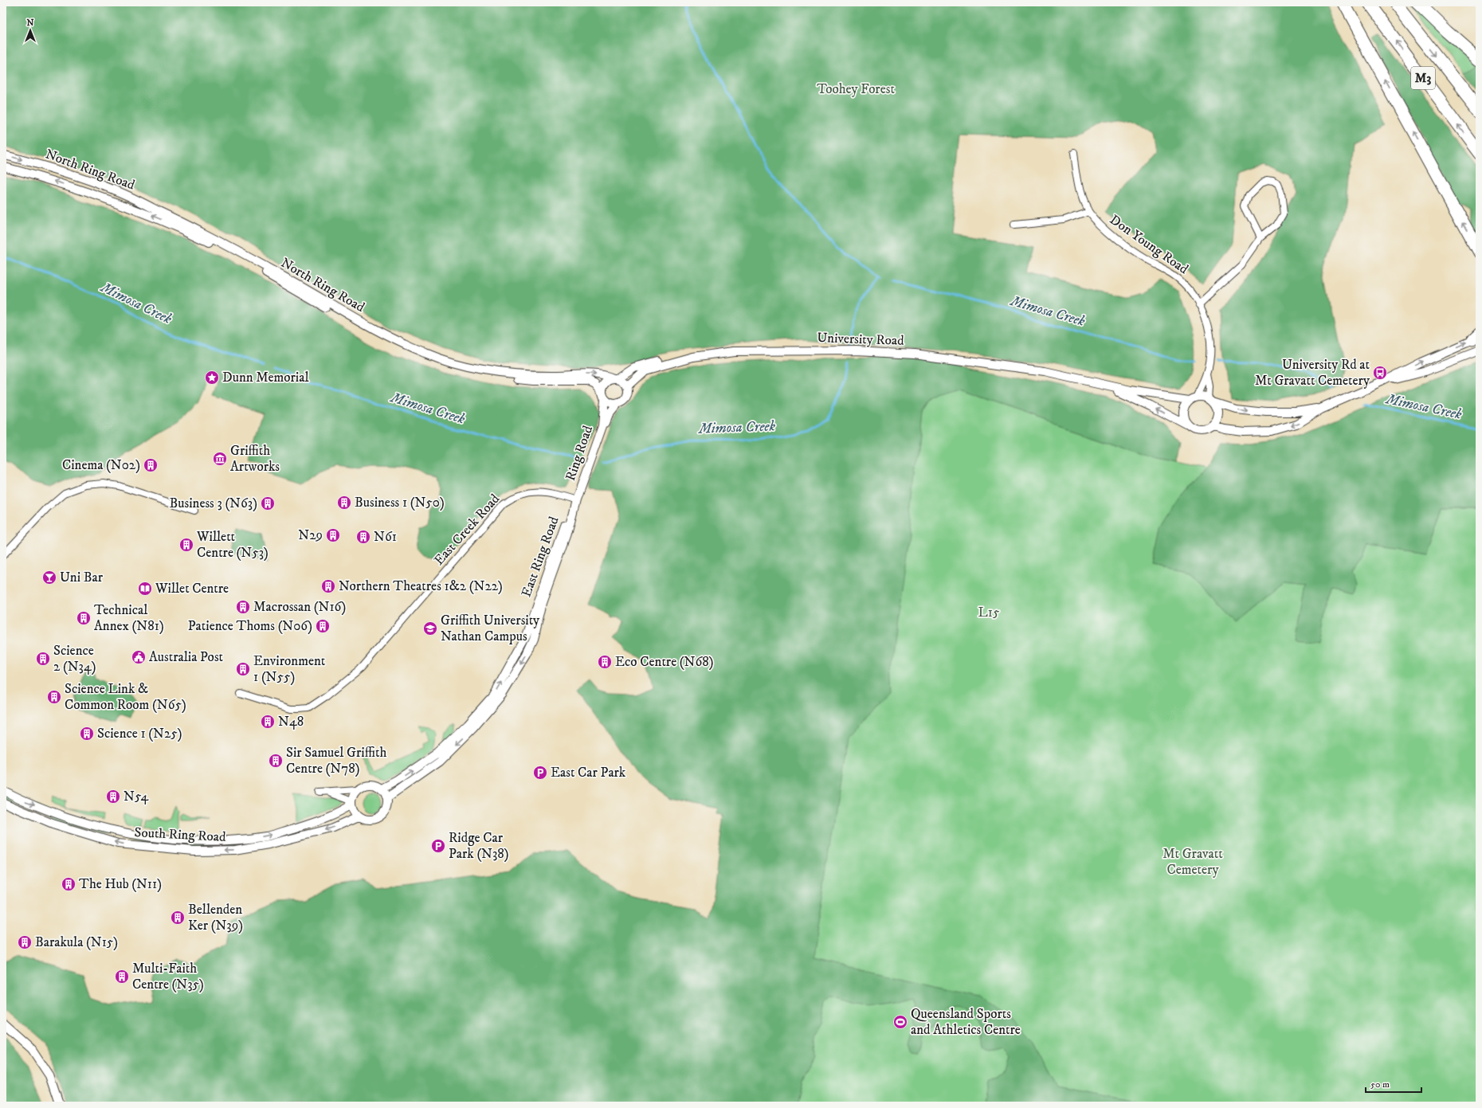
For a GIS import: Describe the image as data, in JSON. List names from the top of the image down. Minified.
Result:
{"streets":{"highway":["M3"],"street":["North Ring Road","Don Young Road","University Road","Ring Road","East Creek Road","East Ring Road","South Ring Road"]},"crossings":[["North Ring Road","University Road"],["North Ring Road","Ring Road"],["Don Young Road","University Road"],["University Road","Ring Road"],["Ring Road","East Creek Road"],["Ring Road","East Ring Road"],["East Creek Road","East Ring Road"],["East Ring Road","South Ring Road"]],"water":["Mimosa Creek"],"parks":["Toohey Forest","L15","Mt Gravatt Cemetery"],"places":{"bus stop":["University Rd at Mt Gravatt Cemetery"],"place":["Dunn Memorial"],"museum":["Griffith Artworks"],"building":["Cinema (N02)","Business 1 (N50)","Business 3 (N63)","N29","N61","Willett Centre (N53)","Northern Theatres 1&2 (N22)","Macrossan (N16)","Technical Annex (N81)","Patience Thoms (N06)","Science 2 (N34)","Eco Centre (N68)","Environment 1 (N55)","Science Link & Common Room (N65)","N48","Science 1 (N25)","Sir Samuel Griffith Centre (N78)","N54","The Hub (N11)","Bellenden Ker (N39)","Barakula (N15)","Multi-Faith Centre (N35)"],"bar":["Uni Bar"],"library":["Willet Centre"],"school or university":["Griffith University Nathan Campus"],"public building":["Australia Post"],"parking":["East Car Park","Ridge Car Park (N38)"],"sports":["Queensland Sports and Athletics Centre"]},"scale_bar":"50 m","north":"top"}
